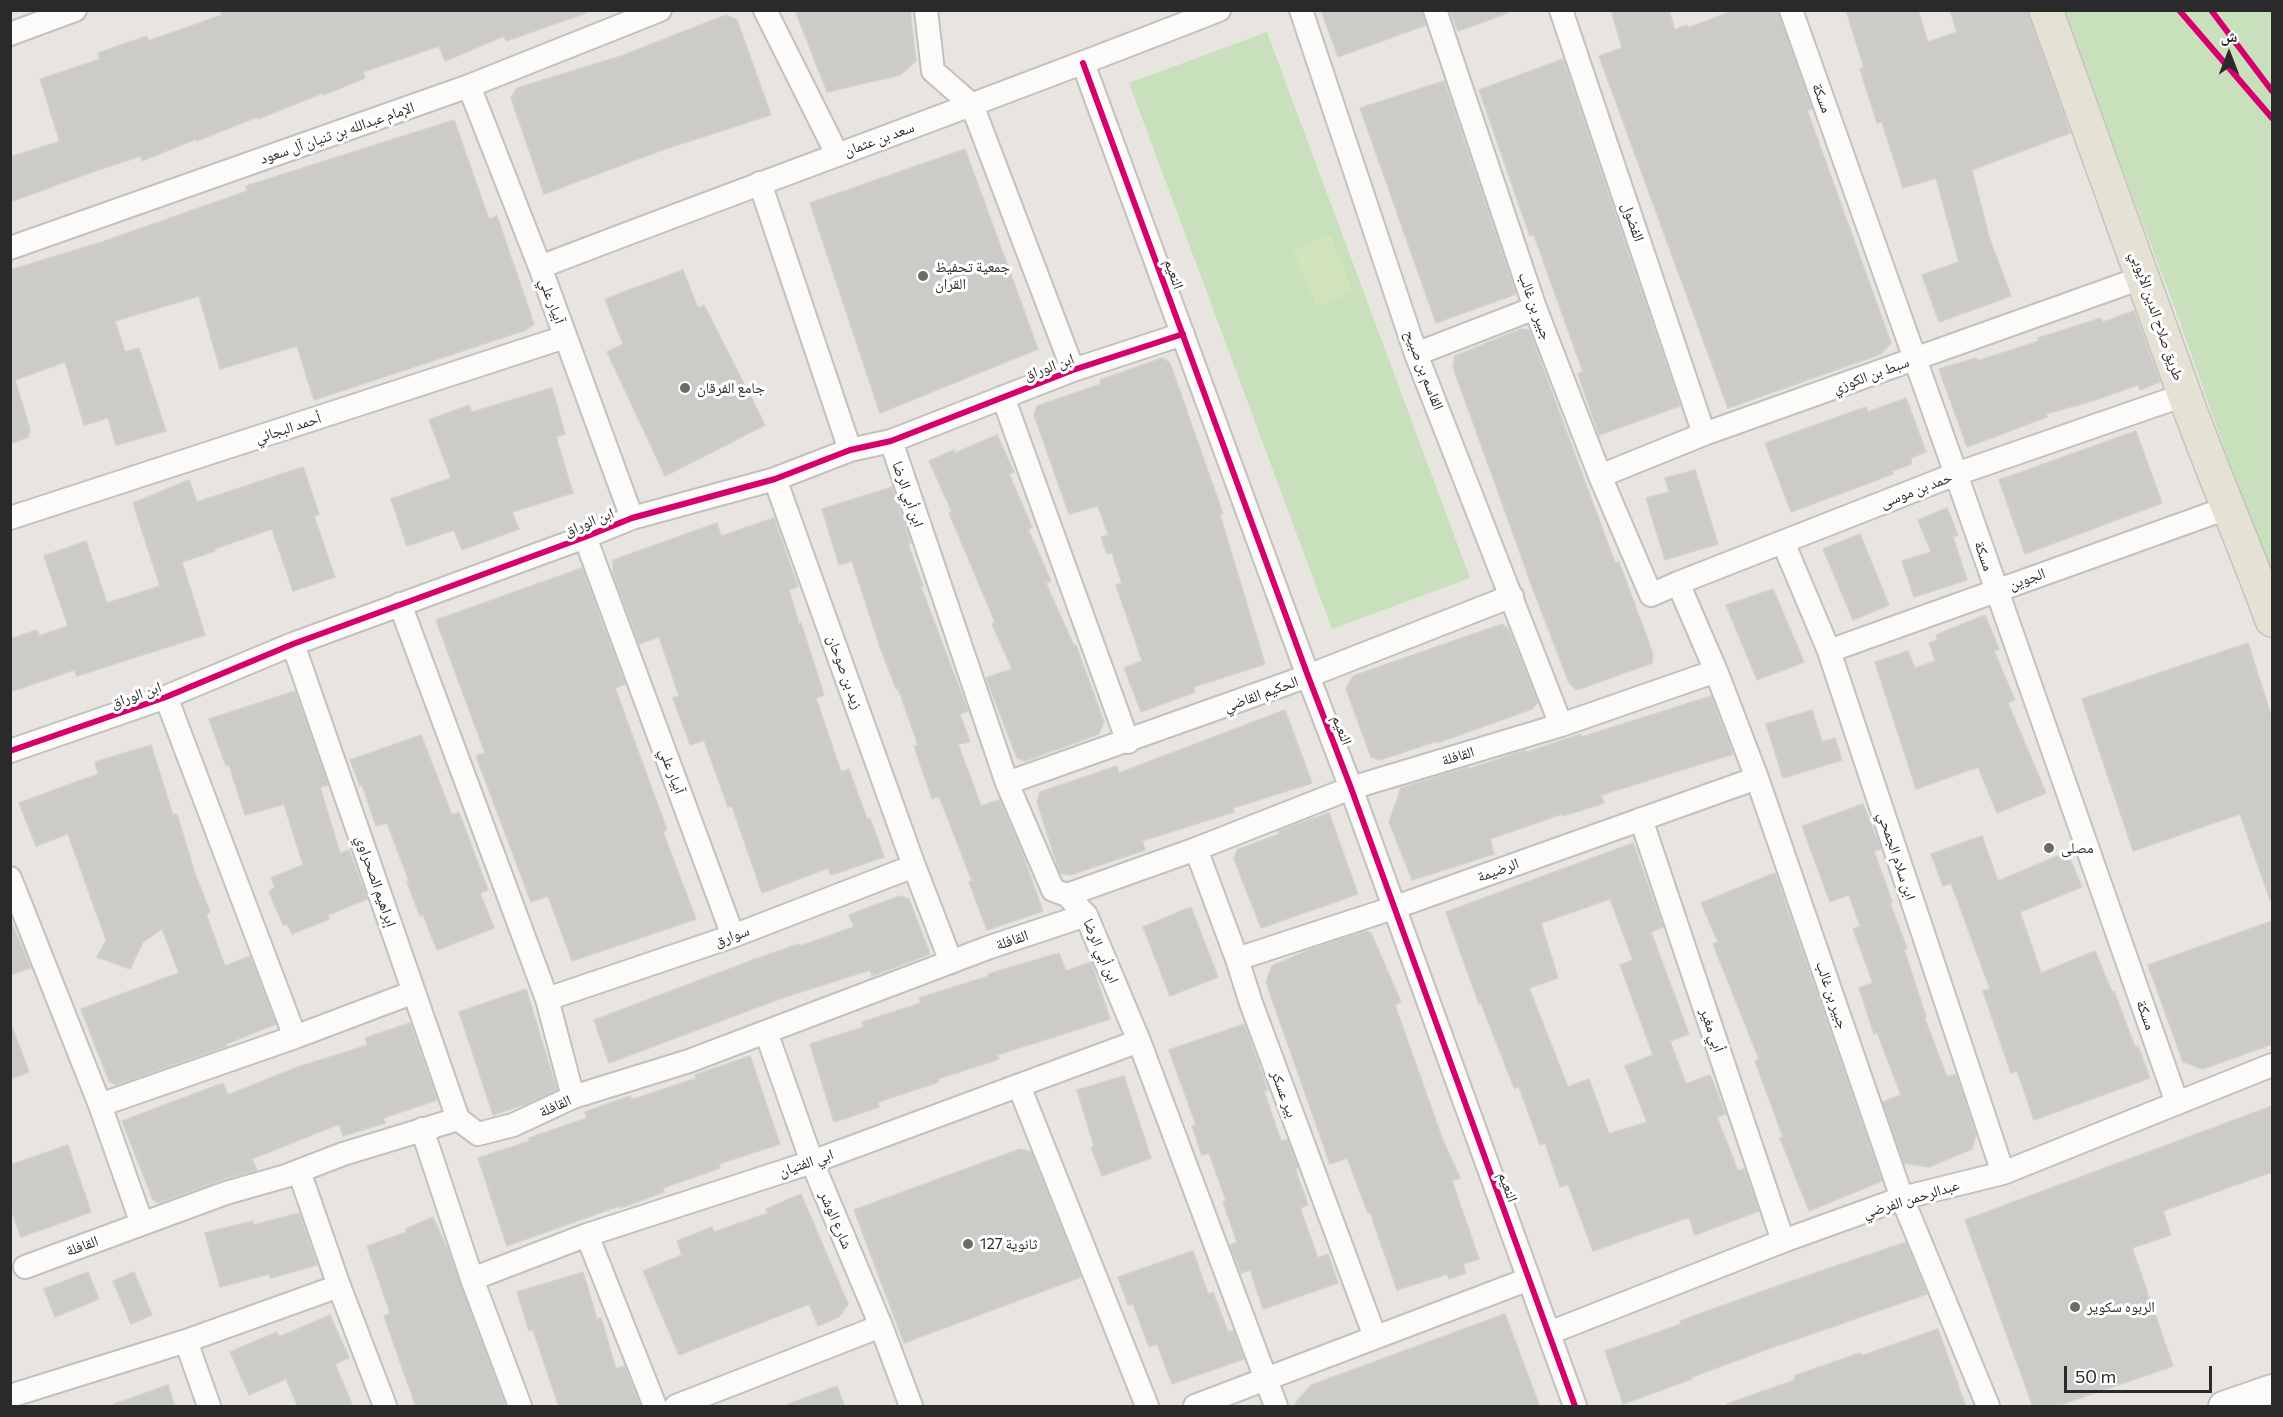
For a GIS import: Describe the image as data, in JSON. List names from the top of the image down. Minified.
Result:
{"streets":{"main road":["طريق صلاح الدين الأيوبي"],"street":["مسكة","الإمام عبدالله بن ثنيان آل سعود","سعد بن عثمان","الفضول","النعيم","آبيار علي","جبير بن غالب","ابن الوراق","القاسم بن صبيح","سبط بن الكوزي","أحمد البجائي","حمد بن موسى","ابن أبي الرضا","الجوين","زيد بن صوحان","الحكيم القاضي","القافلة","ابن سلام الجمحي","الرضيمة","إبراهيم الصحراوي","سوارق","أبي مغير","بير عسكر","ابي الفتيان","عبدالرحمن الفرضي","شارع الوشر"]},"crossings":[["مسكة","سبط بن الكوزي"],["مسكة","حمد بن موسى"],["مسكة","الجوين"],["مسكة","عبدالرحمن الفرضي"],["الإمام عبدالله بن ثنيان آل سعود","آبيار علي"],["سعد بن عثمان","النعيم"],["سعد بن عثمان","آبيار علي"],["الفضول","سبط بن الكوزي"],["النعيم","ابن الوراق"],["النعيم","الحكيم القاضي"],["النعيم","القافلة"],["النعيم","الرضيمة"],["النعيم","عبدالرحمن الفرضي"],["آبيار علي","ابن الوراق"],["آبيار علي","أحمد البجائي"],["آبيار علي","سوارق"],["جبير بن غالب","سبط بن الكوزي"],["جبير بن غالب","حمد بن موسى"],["جبير بن غالب","القافلة"],["جبير بن غالب","الرضيمة"],["جبير بن غالب","عبدالرحمن الفرضي"],["طريق صلاح الدين الأيوبي","سبط بن الكوزي"],["طريق صلاح الدين الأيوبي","حمد بن موسى"],["طريق صلاح الدين الأيوبي","الجوين"],["ابن الوراق","ابن أبي الرضا"],["ابن الوراق","زيد بن صوحان"],["ابن الوراق","إبراهيم الصحراوي"],["القاسم بن صبيح","الحكيم القاضي"],["القاسم بن صبيح","القافلة"],["حمد بن موسى","ابن سلام الجمحي"],["ابن أبي الرضا","الحكيم القاضي"],["ابن أبي الرضا","القافلة"],["ابن أبي الرضا","ابي الفتيان"],["الجوين","ابن سلام الجمحي"],["زيد بن صوحان","القافلة"],["زيد بن صوحان","سوارق"],["القافلة","إبراهيم الصحراوي"],["القافلة","بير عسكر"],["القافلة","شارع الوشر"],["ابن سلام الجمحي","عبدالرحمن الفرضي"],["الرضيمة","أبي مغير"],["الرضيمة","بير عسكر"],["أبي مغير","عبدالرحمن الفرضي"],["ابي الفتيان","شارع الوشر"]],"places":["جمعية تحفيظ القران","جامع الفرقان","مصلى","ثانوية 127","الربوه سكوير"],"scale_bar":"50 m","north":"top"}
